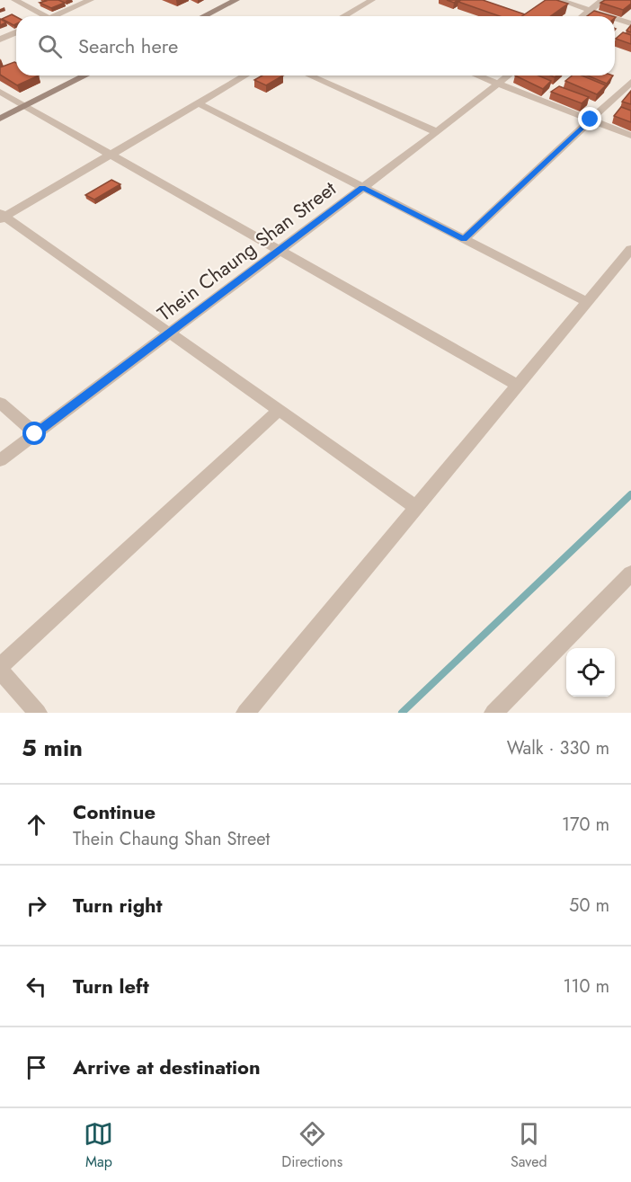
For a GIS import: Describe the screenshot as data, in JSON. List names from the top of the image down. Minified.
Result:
{"streets":{"street":["Thein Chaung Shan Street"]},"page":{"search":"Search here","heading":["5 min","Walk · 330 m"],"list":[["Continue","Thein Chaung Shan Street","170 m"],["Turn right","50 m"],["Turn left","110 m"],"Arrive at destination"],"nav":["Map","Directions","Saved"]}}
